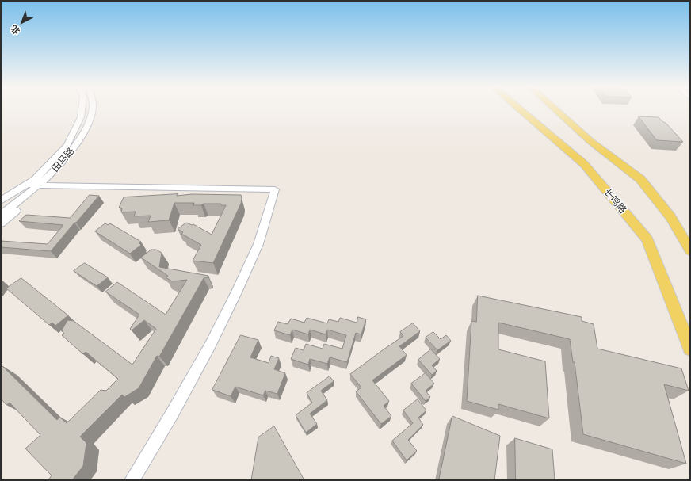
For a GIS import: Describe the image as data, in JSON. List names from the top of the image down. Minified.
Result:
{"streets":{"main road":["长鸣路"],"street":["田马路"]},"north":"bottom left"}
